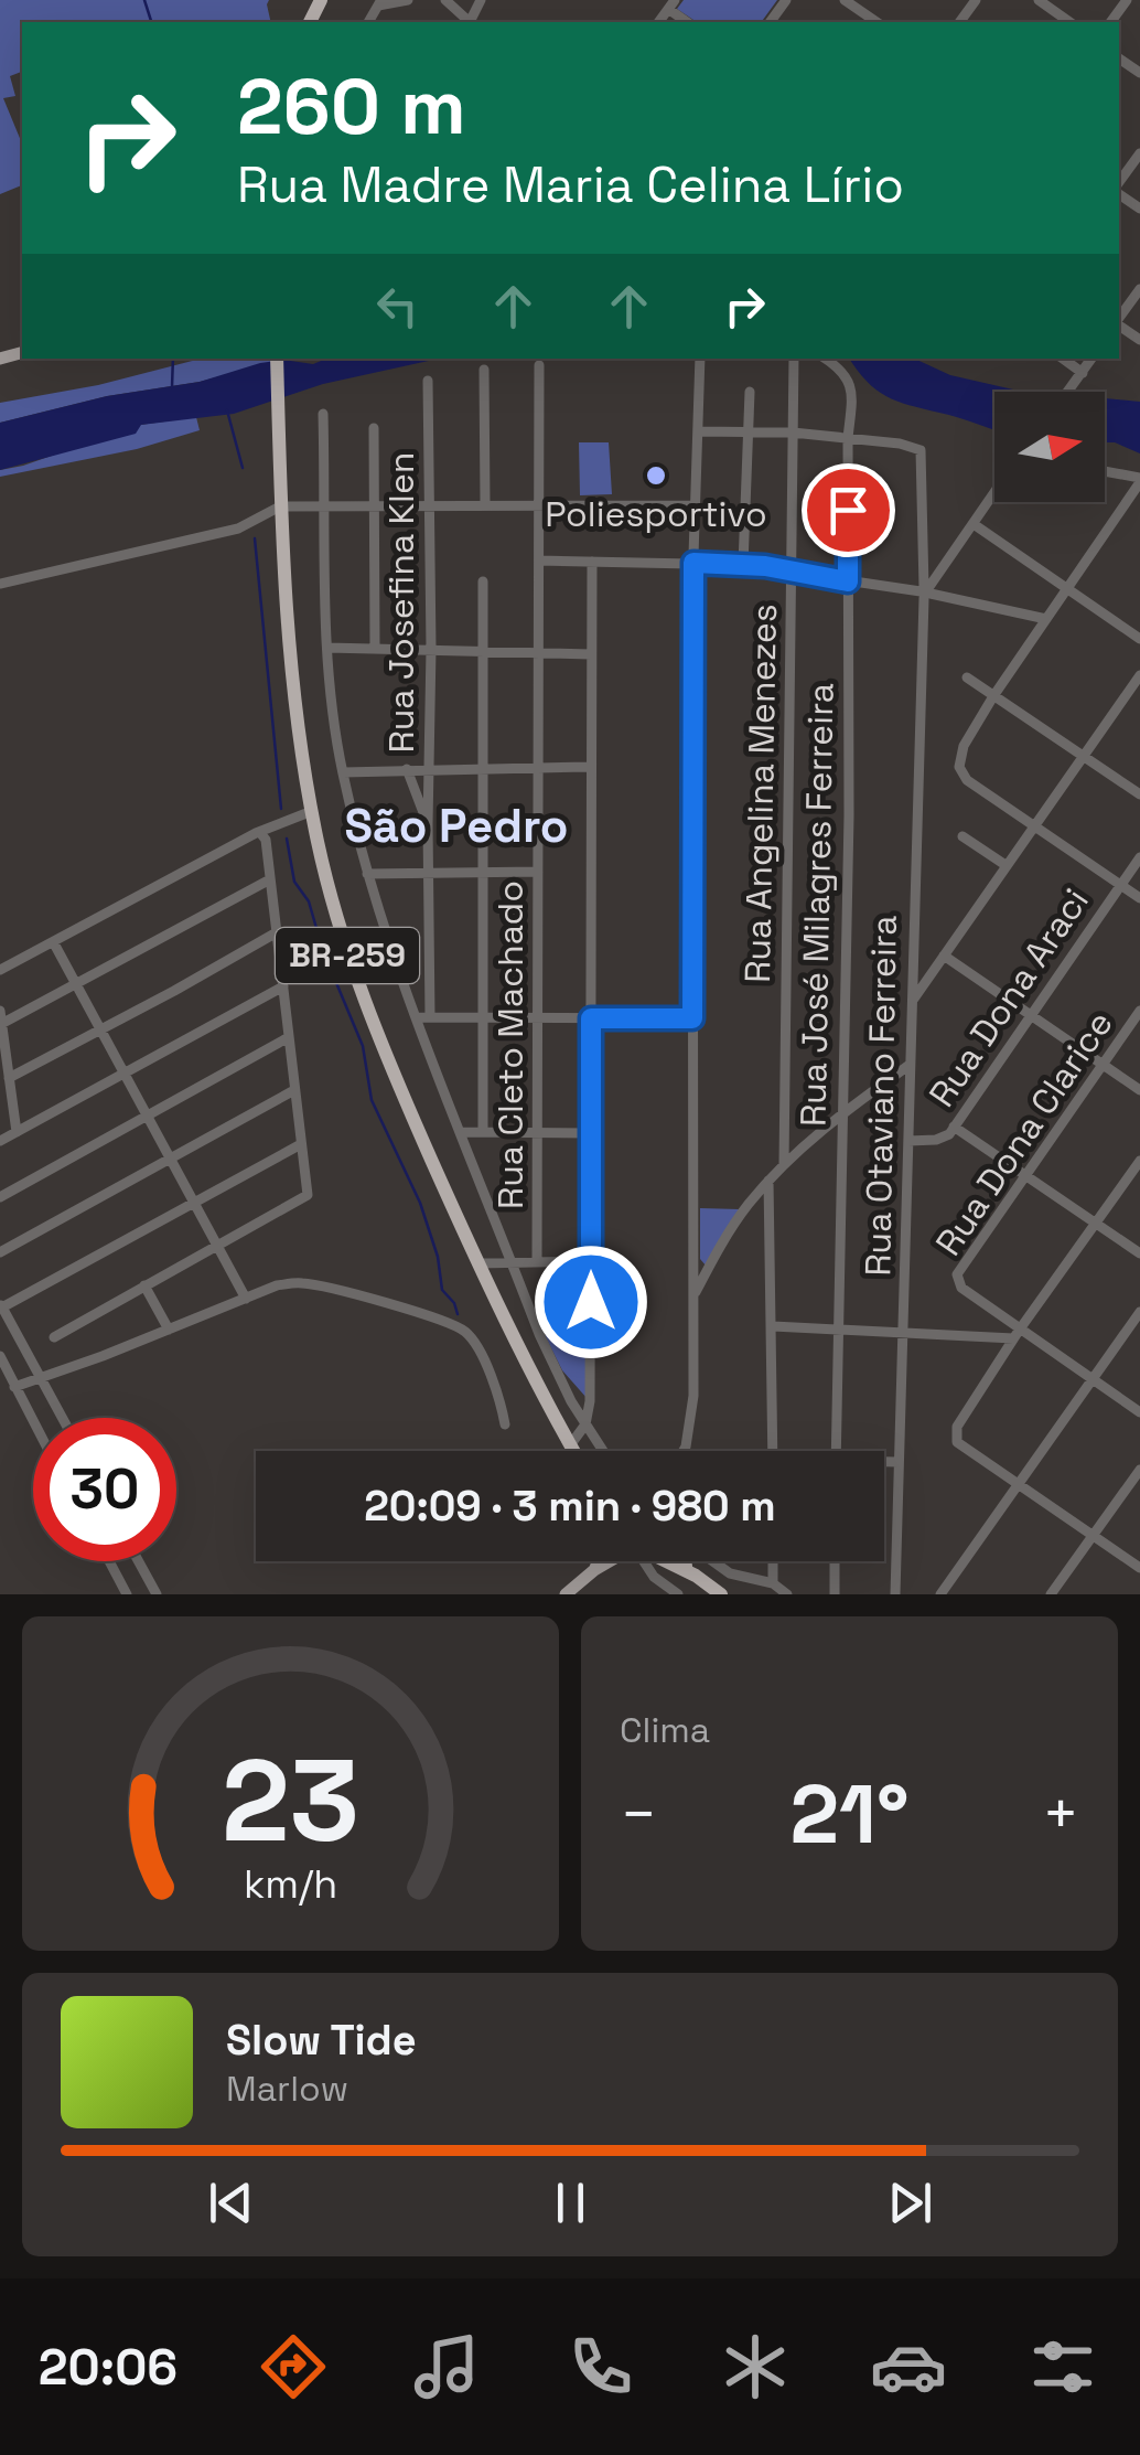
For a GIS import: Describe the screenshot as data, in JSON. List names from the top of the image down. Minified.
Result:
{"streets":{"highway":["BR-259"],"street":["Rua Josefina Klen","Rua Angelina Menezes","Rua José Milagres Ferreira","Rua Dona Araci","Rua Cleto Machado","Rua Otaviano Ferreira","Rua Dona Clarice"]},"crossings":[["Rua José Milagres Ferreira","Rua Otaviano Ferreira"],["Rua Dona Araci","Rua Otaviano Ferreira"]],"districts":["São Pedro"],"places":["Poliesportivo"],"north":"right","page":{"turn":["260 m","Rua Madre Maria Celina Lírio"],"limit":"30","trip":"20:09 · 3 min · 980 m","tile":"Clima","heat":["−","21°","+"],"song":["Slow Tide","Marlow"],"tabs":"20:06","gauge":["23","km/h"]}}
